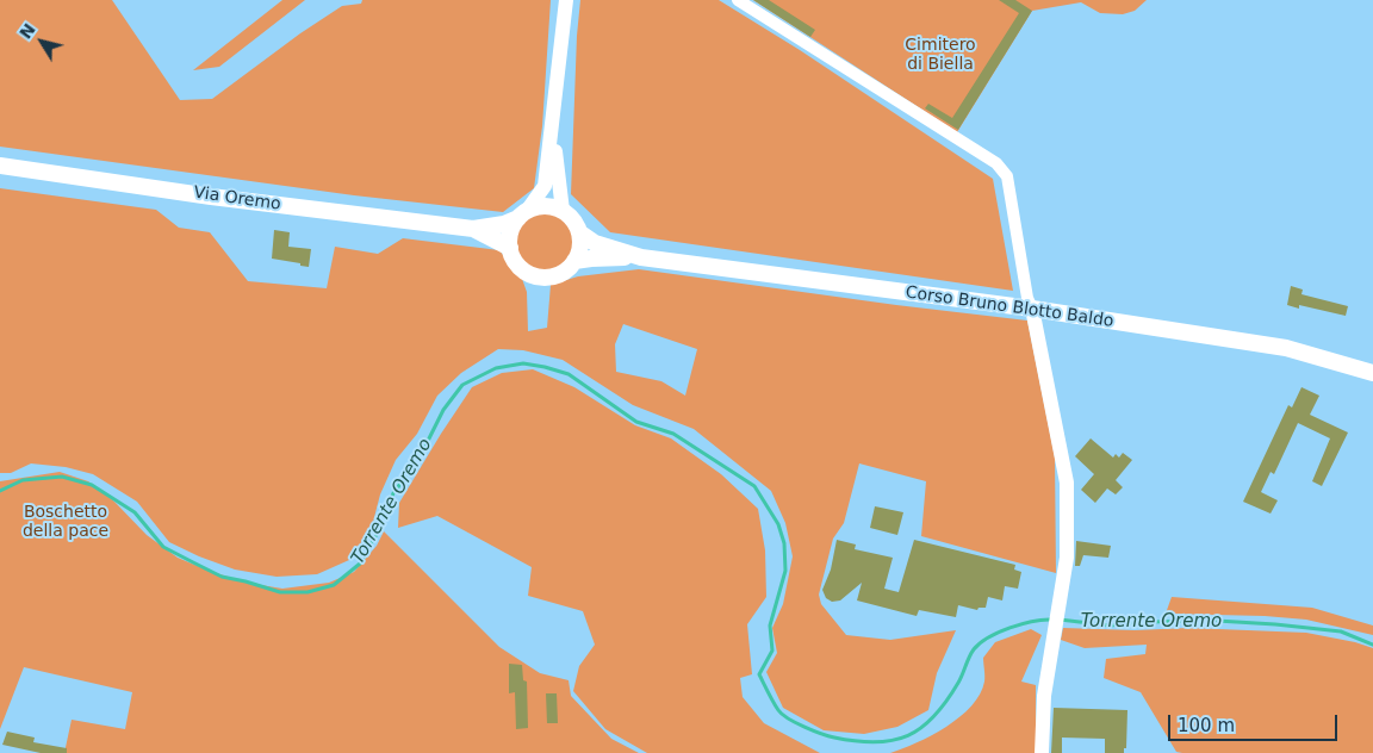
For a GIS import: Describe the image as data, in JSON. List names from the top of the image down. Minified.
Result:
{"streets":{"main road":["Via Oremo","Corso Bruno Blotto Baldo"]},"crossings":[["Via Oremo","Corso Bruno Blotto Baldo"]],"water":["Torrente Oremo"],"parks":["Cimitero di Biella","Boschetto della pace"],"scale_bar":"100 m","north":"top left"}
